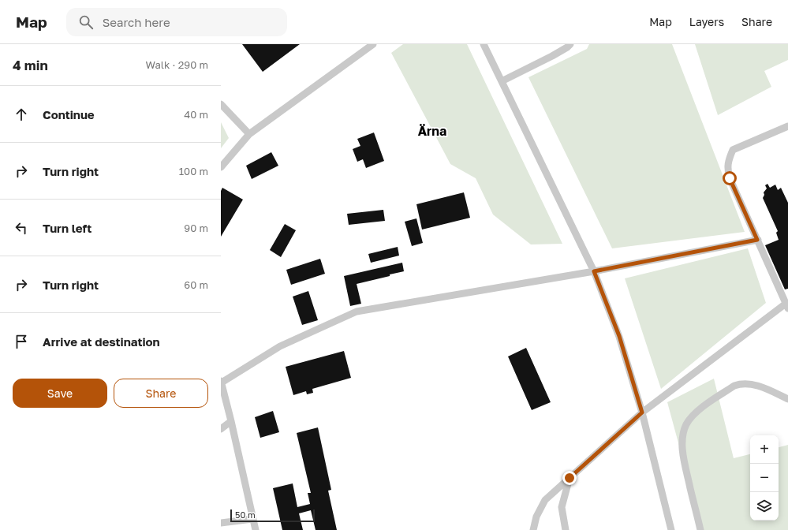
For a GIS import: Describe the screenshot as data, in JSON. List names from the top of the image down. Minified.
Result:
{"districts":["Ärna"],"scale_bar":"50 m","page":{"header":"Map","search":"Search here","nav":["Map","Layers","Share"],"heading":["4 min","Walk · 290 m"],"list":[["Continue","40 m"],["Turn right","100 m"],["Turn left","90 m"],["Turn right","60 m"],"Arrive at destination"],"buttons":["Save","Share"],"map_buttons":["+","−"],"scale":"50 m"}}
